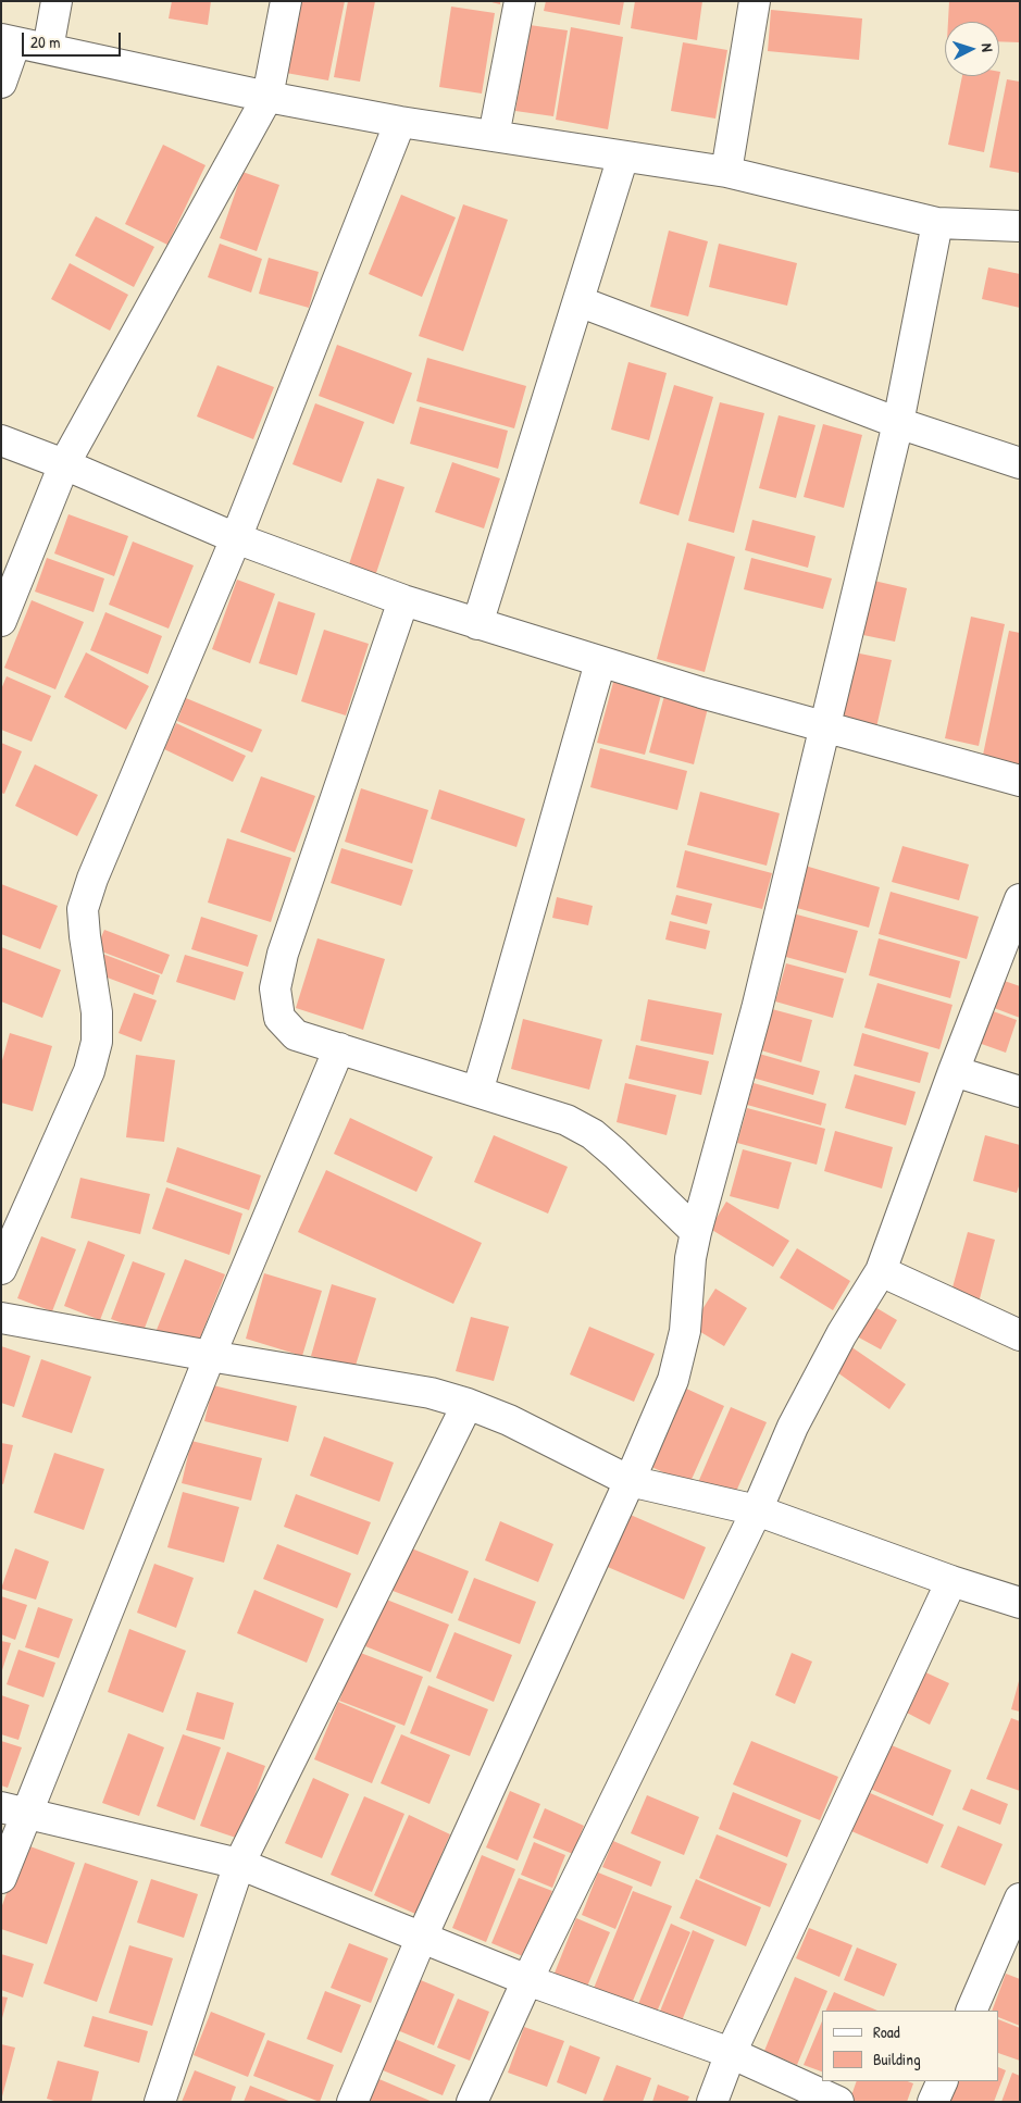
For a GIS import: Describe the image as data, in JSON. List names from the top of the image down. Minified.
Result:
{"legend":["Road","Building"],"scale_bar":"20 m","north":"right"}
